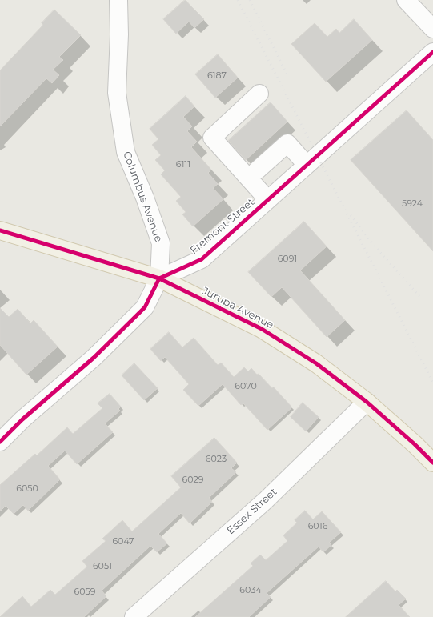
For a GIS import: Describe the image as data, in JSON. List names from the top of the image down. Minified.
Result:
{"streets":{"main road":["Jurupa Avenue"],"street":["Columbus Avenue","Fremont Street","Essex Street"]},"crossings":[["Columbus Avenue","Fremont Street"],["Columbus Avenue","Jurupa Avenue"],["Fremont Street","Jurupa Avenue"],["Jurupa Avenue","Essex Street"]],"house_numbers":["6187","6111","5924","6091","6070","6023","6029","6050","6016","6047","6051","6034","6059"]}
